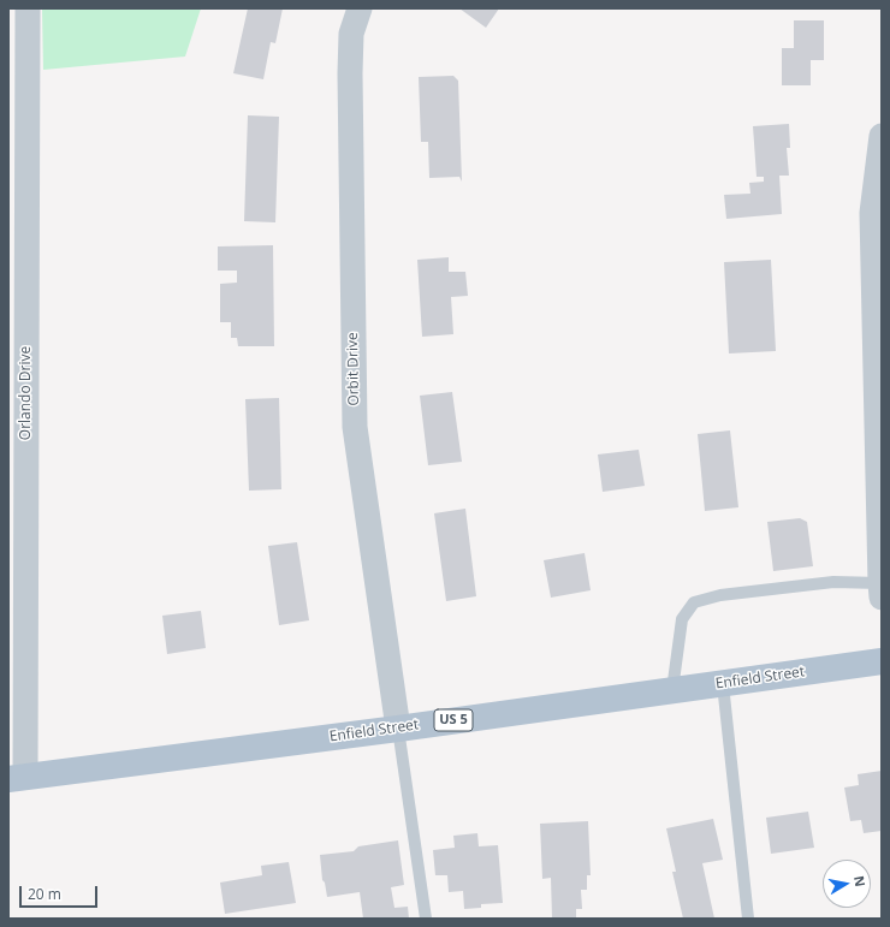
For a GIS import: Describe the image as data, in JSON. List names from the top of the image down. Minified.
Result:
{"streets":{"main road":["Enfield Street","US 5"],"street":["Orbit Drive","Orlando Drive"]},"crossings":[["Orbit Drive","Enfield Street"],["Orlando Drive","Enfield Street"]],"scale_bar":"20 m","north":"right"}
